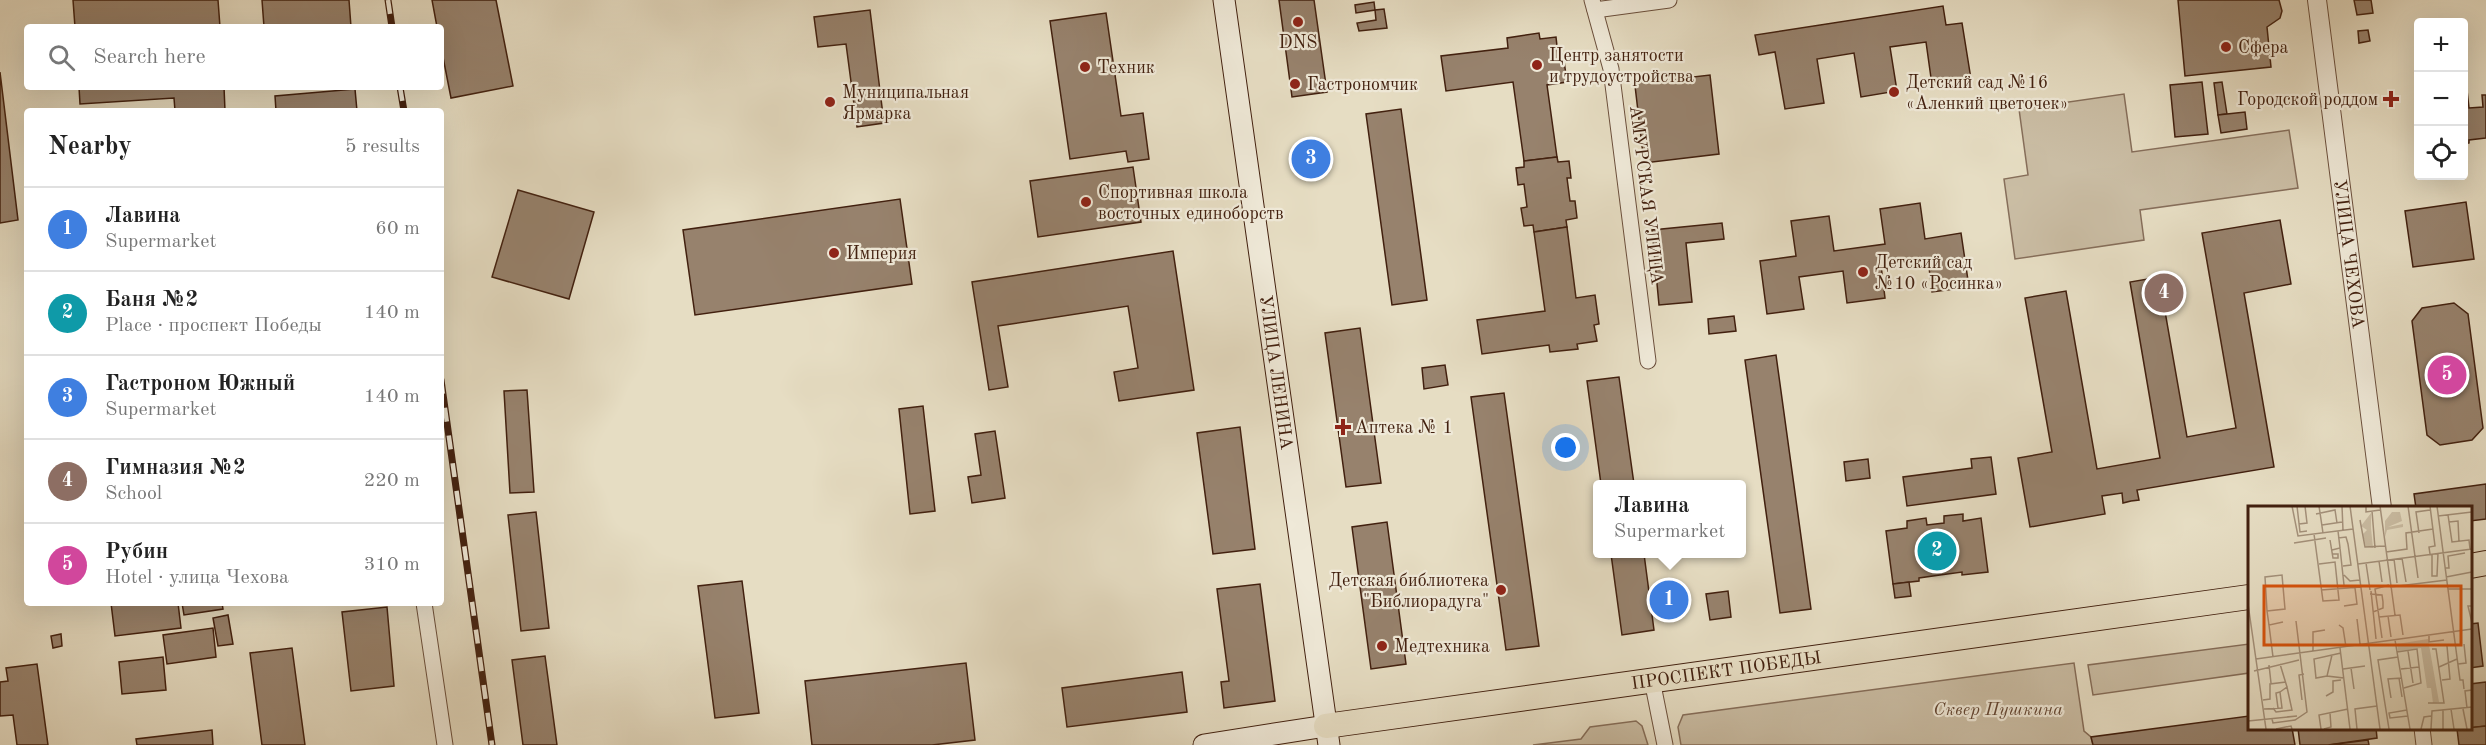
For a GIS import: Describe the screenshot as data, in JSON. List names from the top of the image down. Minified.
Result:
{"streets":{"main road":["УЛИЦА ЛЕНИНА","ПРОСПЕКТ ПОБЕДЫ"],"street":["АМУРСКАЯ УЛИЦА","УЛИЦА ЧЕХОВА"]},"crossings":[["УЛИЦА ЛЕНИНА","ПРОСПЕКТ ПОБЕДЫ"]],"parks":["Сквер Пушкина"],"places":{"other":["DNS","Сфера","Центр занятости и трудоустройства","Техник","Гастрономчик","Детский сад №16 «Аленкий цветочек»","Муниципальная Ярмарка","Спортивная школа восточных единоборств","Империя","Детский сад №10 «Росинка»","Детская библиотека \"Библиорадуга\"","Медтехника"],"health":["Городской роддом","Аптека № 1"]},"page":{"map_buttons":["+","−"],"search":"Search here","heading":["Nearby","5 results"],"pins":["3","4","5","2","1"],"list":[{"mark":"1","name":"Лавина","note":"Supermarket","value":"60 m"},{"mark":"2","name":"Баня №2","note":"Place · проспект Победы","value":"140 m"},{"mark":"3","name":"Гастроном Южный","note":"Supermarket","value":"140 m"},{"mark":"4","name":"Гимназия №2","note":"School","value":"220 m"},{"mark":"5","name":"Рубин","note":"Hotel · улица Чехова","value":"310 m"}],"popup":["Лавина","Supermarket"]}}
